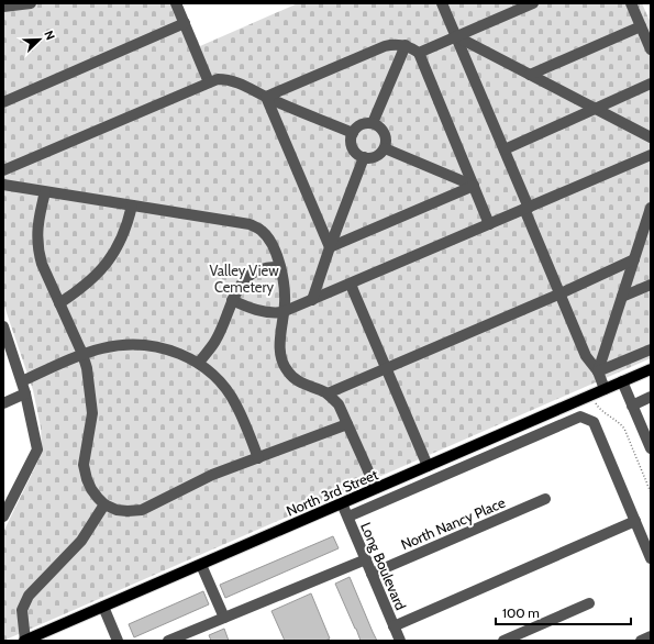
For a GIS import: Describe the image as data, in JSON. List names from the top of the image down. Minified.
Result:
{"streets":{"main road":["North 3rd Street"],"street":["North Nancy Place","Long Boulevard"]},"crossings":[["North 3rd Street","Long Boulevard"],["North Nancy Place","Long Boulevard"]],"parks":["Valley View Cemetery"],"scale_bar":"100 m","north":"top right"}
